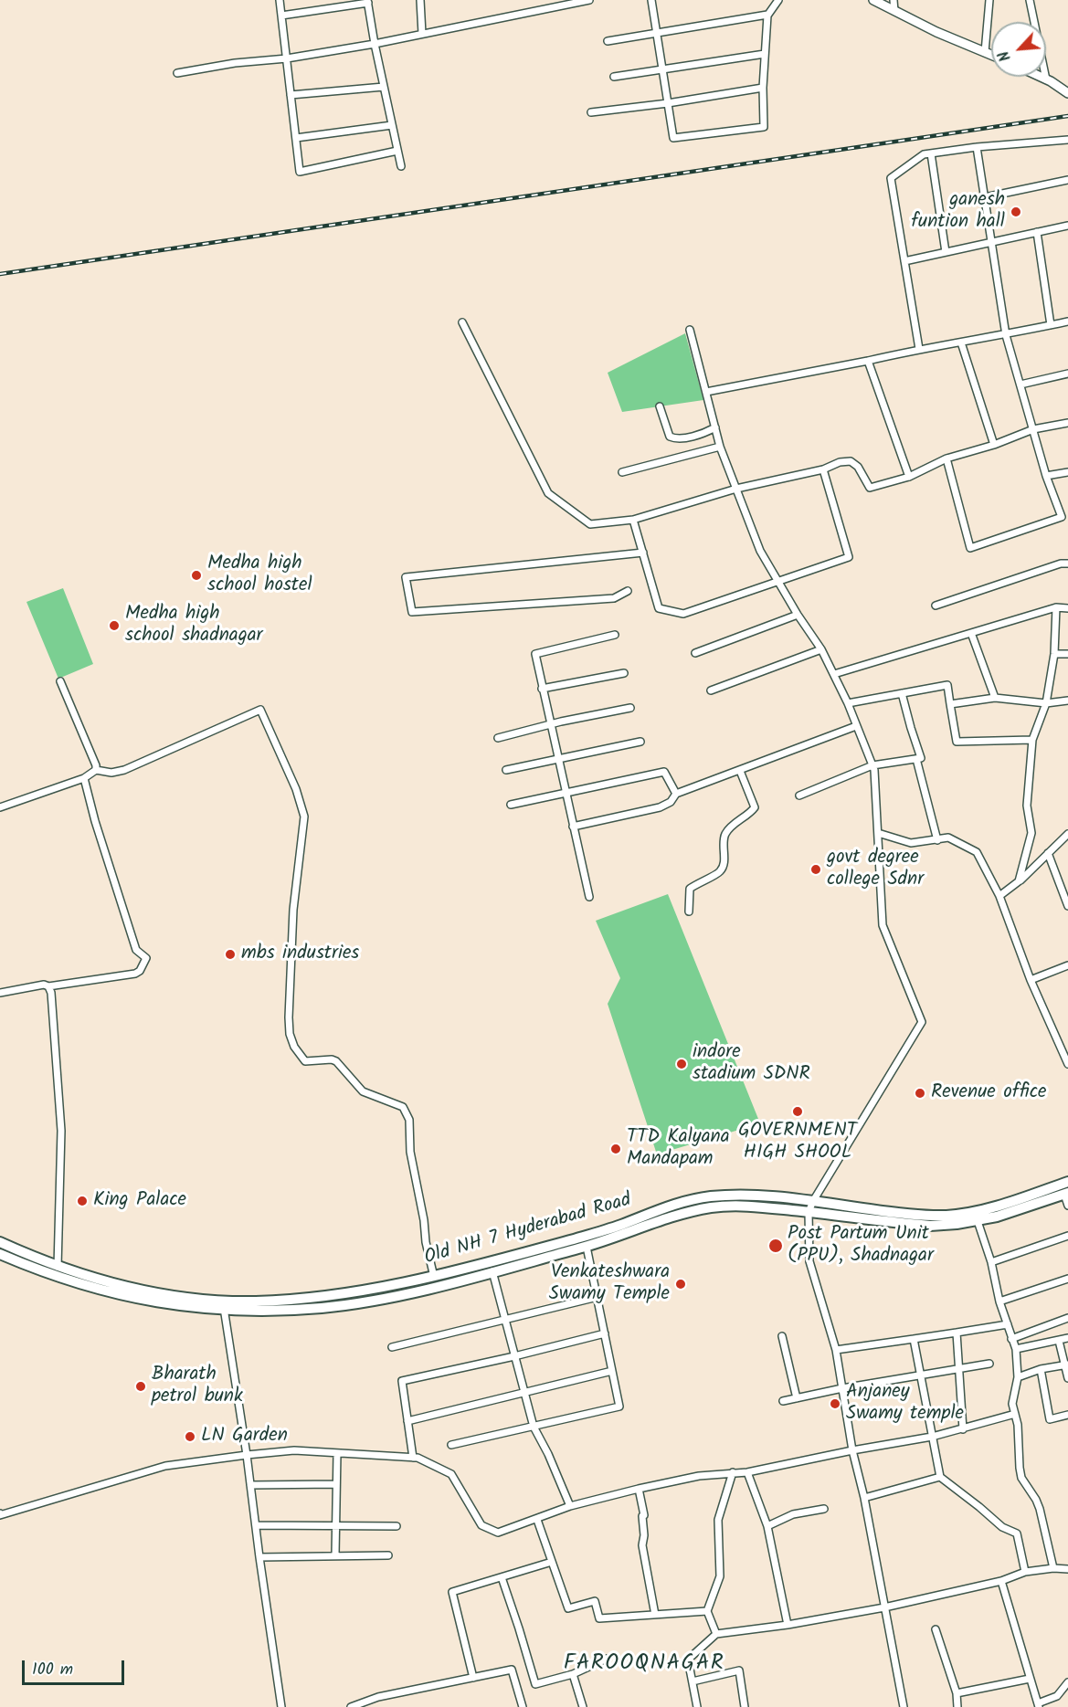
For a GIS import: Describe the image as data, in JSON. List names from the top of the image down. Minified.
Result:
{"streets":{"main road":["Old NH 7 Hyderabad Road"]},"districts":["FAROOQNAGAR"],"places":["ganesh funtion hall","Medha high school hostel","Medha high school shadnagar","govt degree college Sdnr","mbs industries","indore stadium SDNR","Revenue office","GOVERNMENT HIGH SHOOL","TTD Kalyana Mandapam","King Palace","Post Partum Unit (PPU), Shadnagar","Venkateshwara Swamy Temple","Bharath petrol bunk","Anjaney Swamy temple","LN Garden"],"scale_bar":"100 m","north":"bottom left"}
